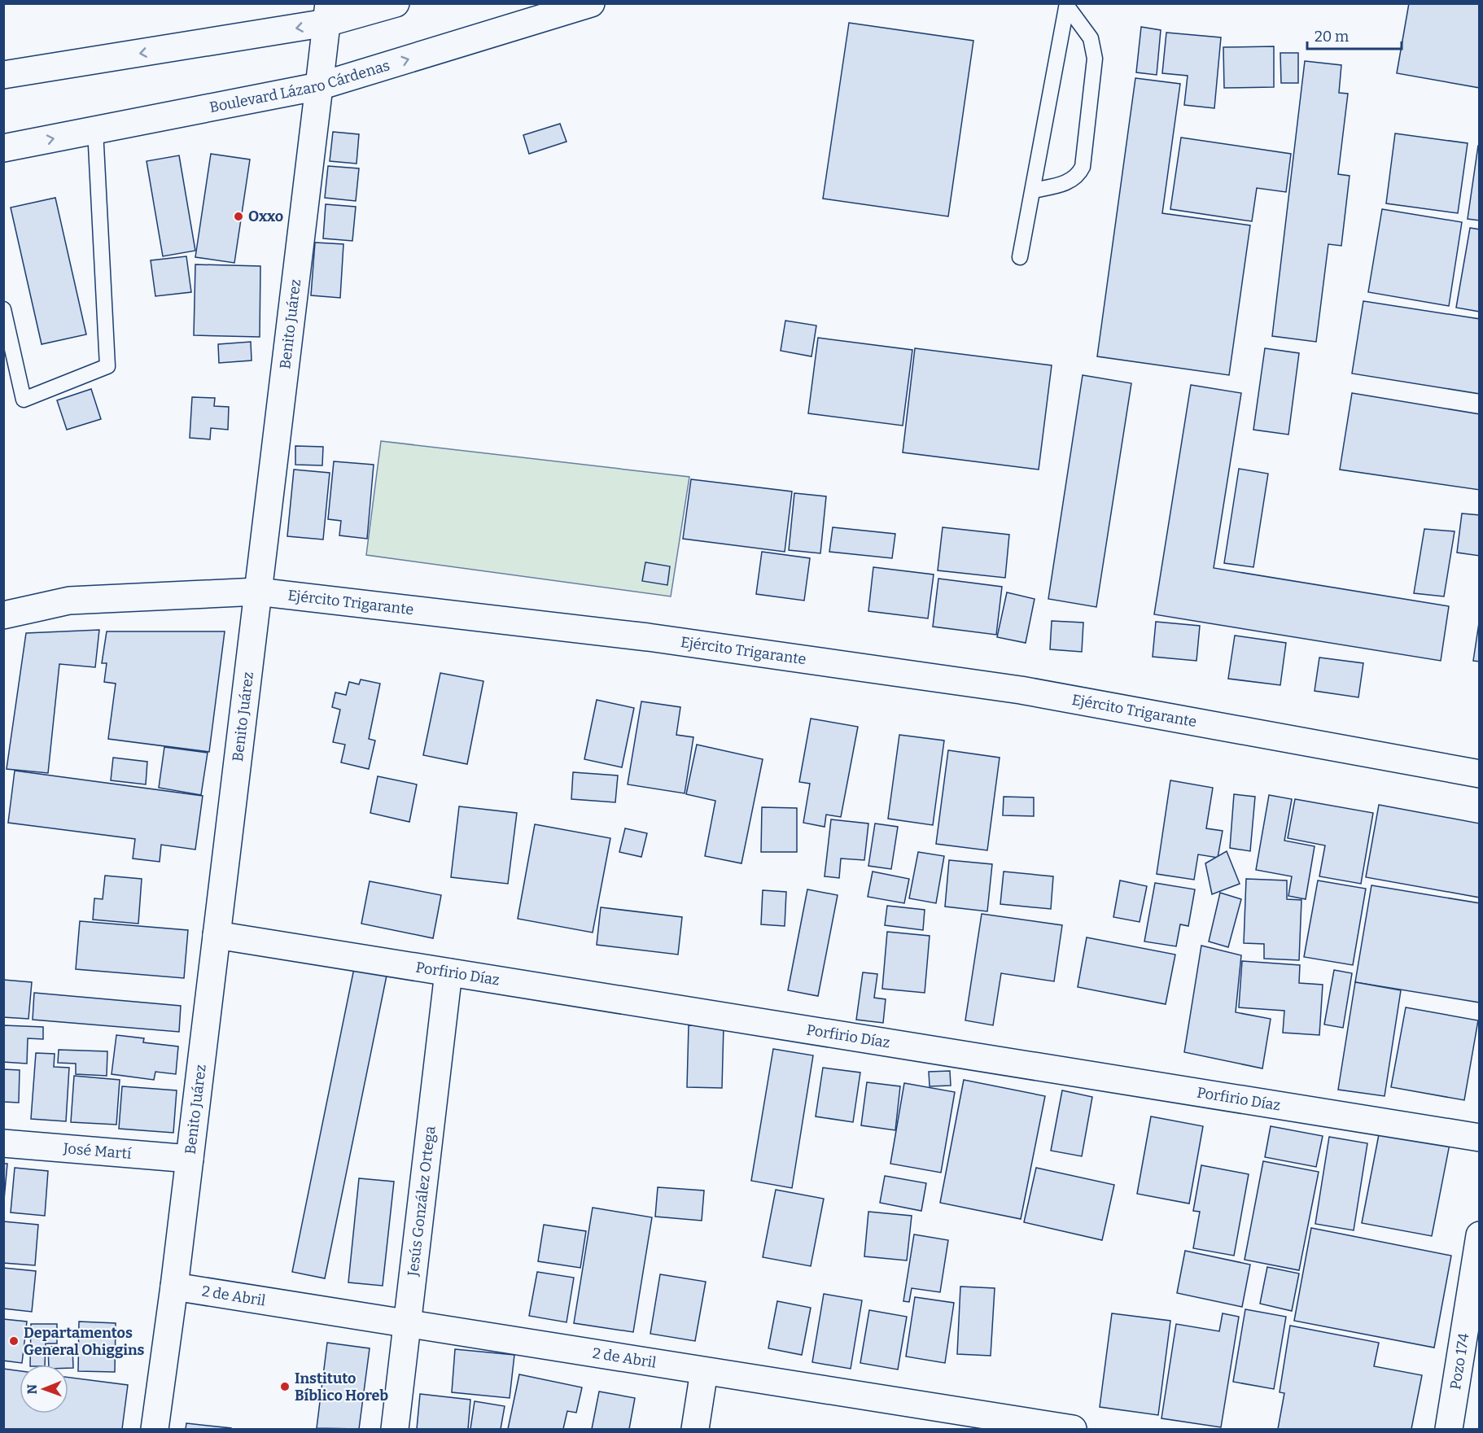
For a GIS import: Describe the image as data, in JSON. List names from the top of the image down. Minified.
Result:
{"streets":{"street":["Boulevard Lázaro Cárdenas","Benito Juárez","Ejército Trigarante","Porfirio Díaz","José Martí","Jesús González Ortega","2 de Abril","Pozo 174"]},"crossings":[["Boulevard Lázaro Cárdenas","Benito Juárez"],["Benito Juárez","Ejército Trigarante"],["Benito Juárez","Porfirio Díaz"],["Benito Juárez","José Martí"],["Benito Juárez","2 de Abril"],["Porfirio Díaz","Jesús González Ortega"],["Jesús González Ortega","2 de Abril"]],"places":["Oxxo","Departamentos General Ohiggins","Instituto Bíblico Horeb"],"scale_bar":"20 m","north":"left"}
